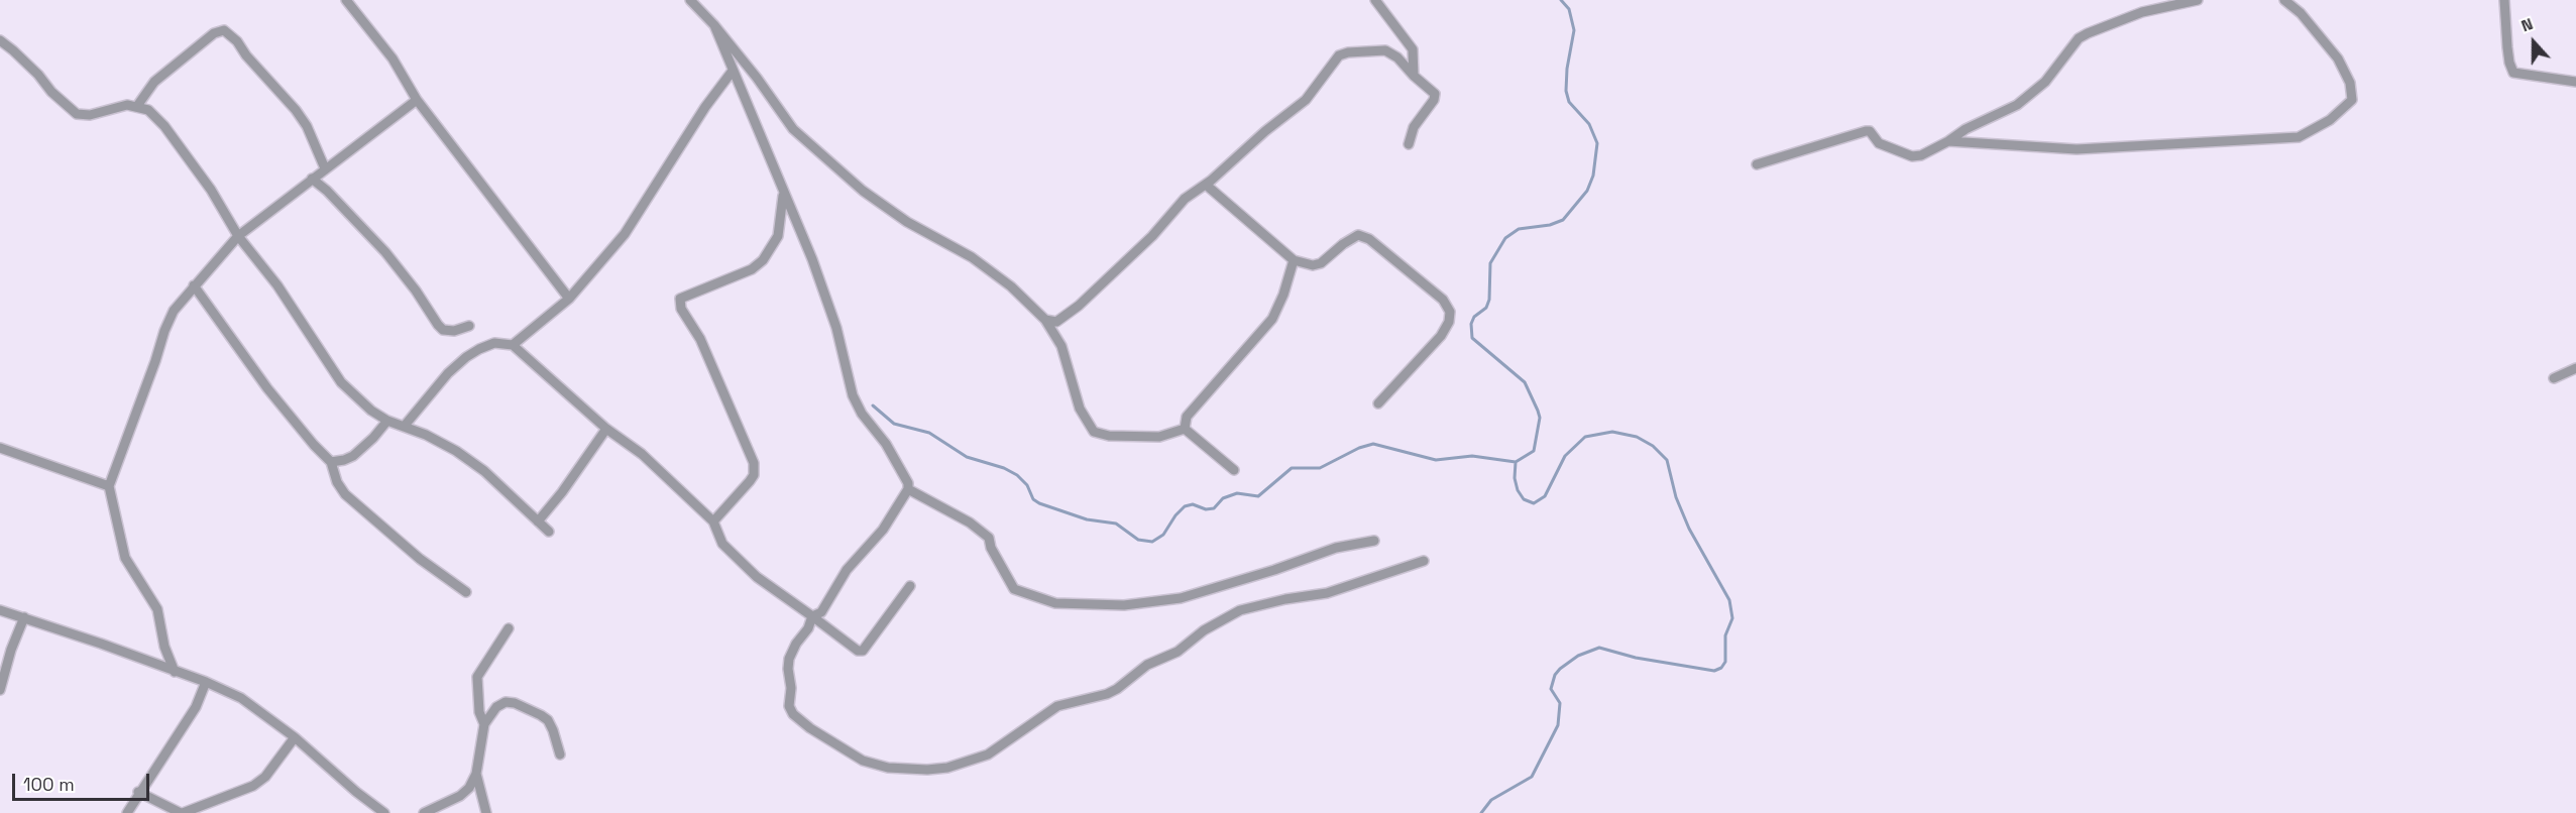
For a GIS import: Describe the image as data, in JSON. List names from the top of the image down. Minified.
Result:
{"scale_bar":"100 m","north":"top"}
